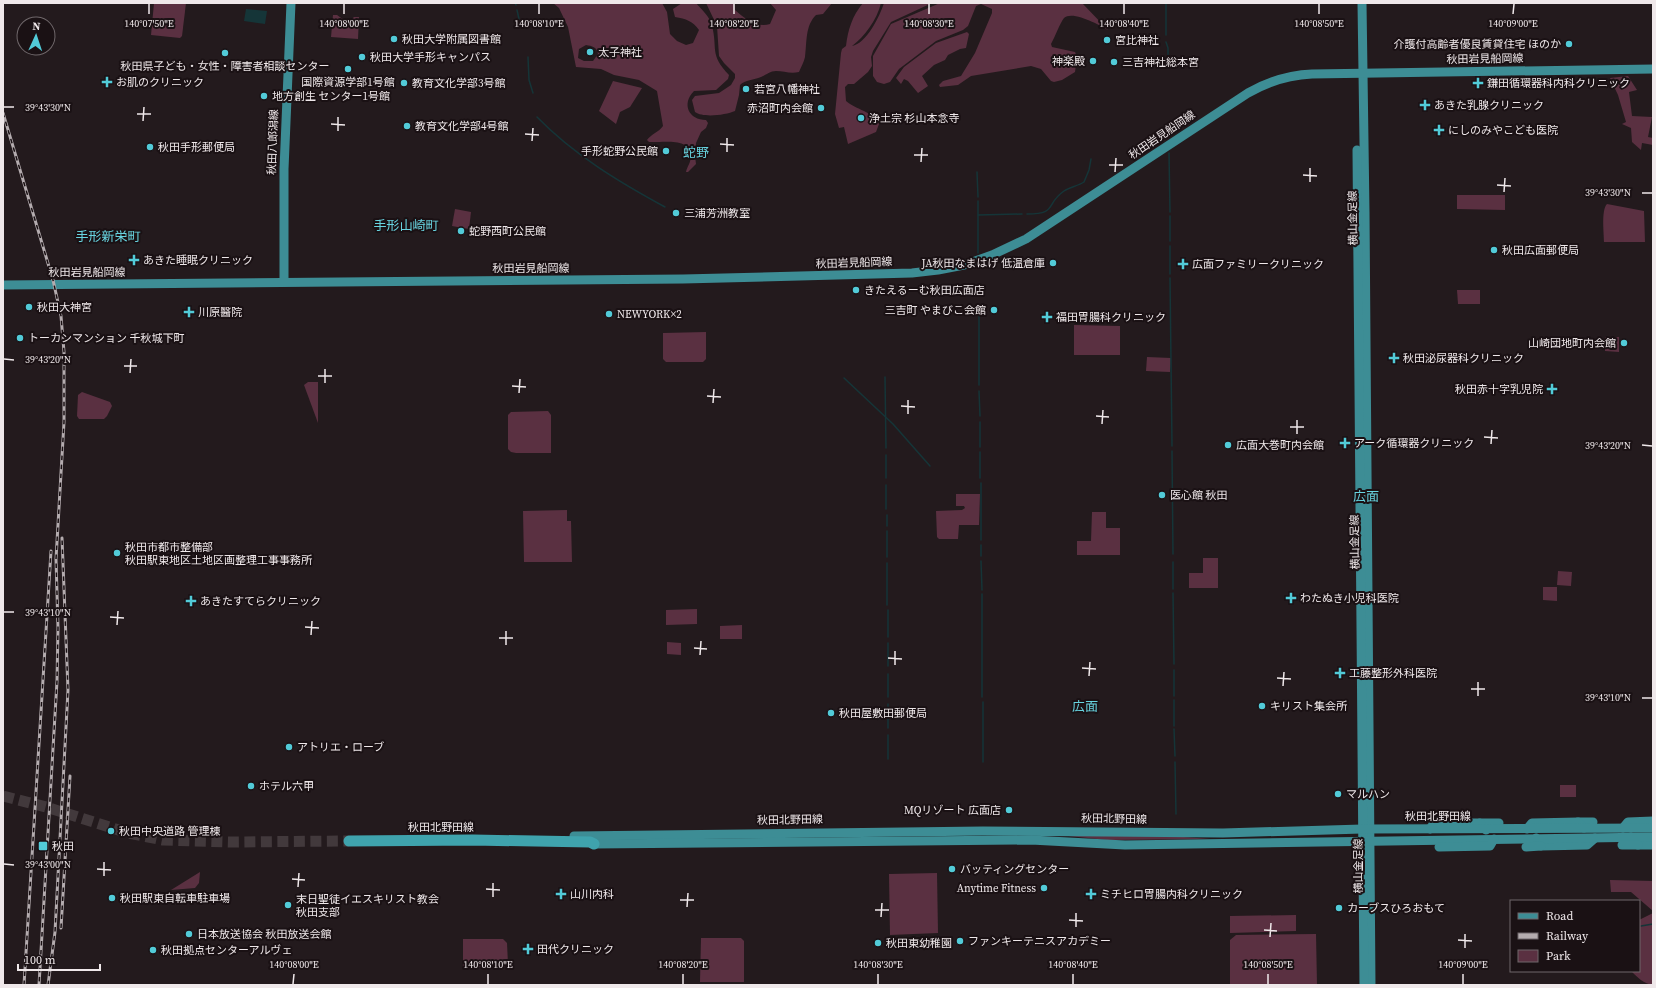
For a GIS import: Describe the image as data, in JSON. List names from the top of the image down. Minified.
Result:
{"streets":{"highway":["秋田北野田線"],"main road":["秋田岩見船岡線","秋田八郎潟線","横山金足線"]},"crossings":[["秋田岩見船岡線","秋田八郎潟線"],["秋田岩見船岡線","横山金足線"],["横山金足線","秋田北野田線"]],"districts":["蛇野","手形山崎町","手形新栄町","広面","広面"],"places":{"other":["秋田大学附属図書館","宮比神社","介護付高齢者優良賃貸住宅 ほのか","太子神社","秋田県子ども・女性・障害者相談センター","秋田大学手形キャンパス","神楽殿","三吉神社総本宮","国際資源学部1号館","教育文化学部3号館","若宮八幡神社","地方創生 センター1号館","赤沼町内会館","浄土宗 杉山本念寺","教育文化学部4号館","秋田手形郵便局","手形蛇野公民館","三浦芳洲教室","蛇野西町公民館","秋田広面郵便局","JA秋田なまはげ 低温倉庫","きたえるーむ秋田広面店","秋田大神宮","三吉町 やまびこ会館","NEWYORK×2","トーカンマンション 千秋城下町","山崎団地町内会館","広面大巻町内会館","医心館 秋田","秋田市都市整備部 秋田駅東地区土地区画整理工事事務所","キリスト集会所","秋田屋敷田郵便局","アトリエ・ローブ","ホテル六甲","マルハン","MQリゾート 広面店","秋田中央道路 管理棟","バッティングセンター","Anytime Fitness","秋田駅東自転車駐車場","末日聖徒イエスキリスト教会 秋田支部","カーブスひろおもて","日本放送協会 秋田放送会館","ファンキーテニスアカデミー","秋田東幼稚園","秋田拠点センターアルヴェ"],"health":["お肌のクリニック","鎌田循環器科内科クリニック","あきた乳腺クリニック","にしのみやこども医院","あきた睡眠クリニック","広面ファミリークリニック","川原醫院","福田胃腸科クリニック","秋田泌尿器科クリニック","秋田赤十字乳児院","アーク循環器クリニック","わたぬき小児科医院","あきたすてらクリニック","工藤整形外科医院","山川内科","ミチヒロ胃腸内科クリニック","田代クリニック"],"transit":["秋田"]},"legend":["Road","Railway","Park"],"scale_bar":"100 m","north":"top","coordinates":["140°07'50\"E","140°08'00\"E","140°08'10\"E","140°08'20\"E","140°08'30\"E","140°08'40\"E","140°08'50\"E","140°09'00\"E","39°43'30\"N","39°43'20\"N","39°43'10\"N","39°43'00\"N"]}
